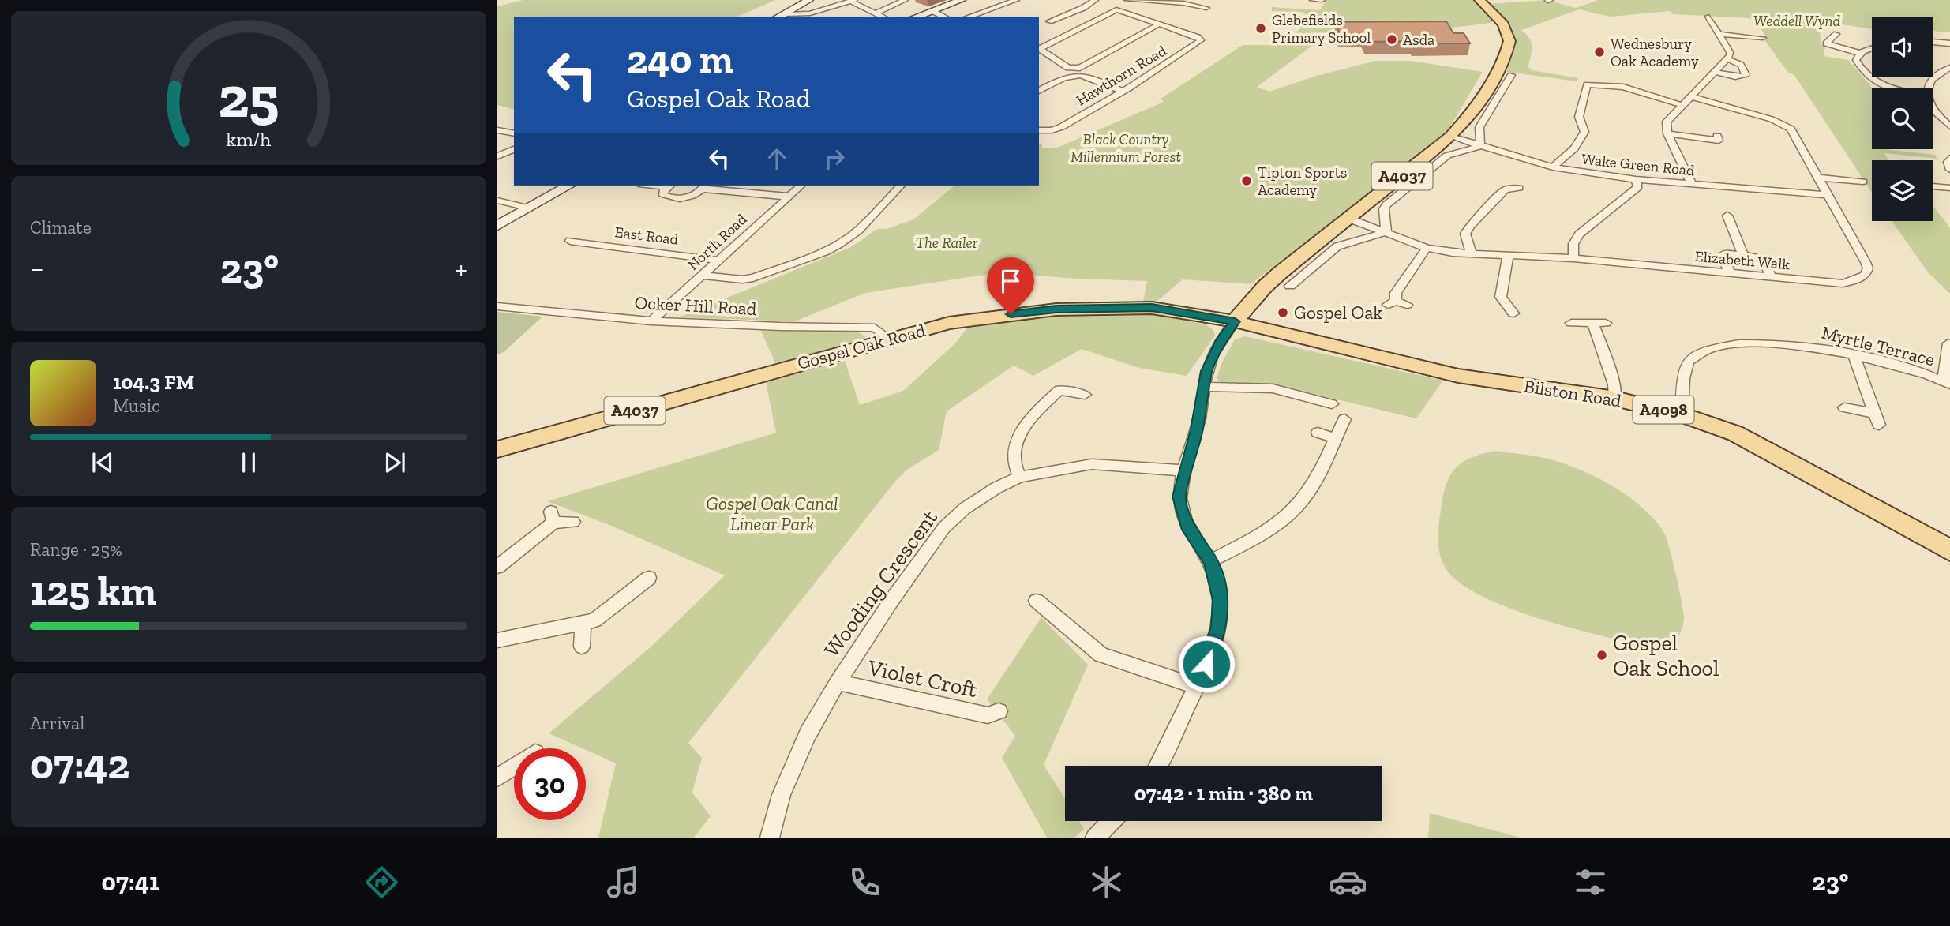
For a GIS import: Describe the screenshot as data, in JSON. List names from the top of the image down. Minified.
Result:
{"streets":{"main road":["A4037","Gospel Oak Road","Bilston Road","A4098"],"street":["Hawthorn Road","Wake Green Road","East Road","North Road","Elizabeth Walk","Ocker Hill Road","Myrtle Terrace","Wooding Crescent","Violet Croft"]},"crossings":[["Wake Green Road","A4037"],["Wake Green Road","Elizabeth Walk"],["A4037","Elizabeth Walk"],["A4037","Gospel Oak Road"],["A4037","Bilston Road"],["East Road","North Road"],["North Road","Ocker Hill Road"],["Ocker Hill Road","Gospel Oak Road"],["Myrtle Terrace","Bilston Road"],["Gospel Oak Road","Bilston Road"],["Wooding Crescent","Violet Croft"]],"parks":["Weddell Wynd","Black Country Millennium Forest","The Railer","Gospel Oak Canal Linear Park"],"places":["Glebefields Primary School","Asda","Wednesbury Oak Academy","Tipton Sports Academy","Gospel Oak","Gospel Oak School"],"page":{"turn":["240 m","Gospel Oak Road"],"tile":["Climate",["Range · 25%","125 km"],["Arrival","07:42"]],"heat":["−","23°","+"],"song":["104.3 FM","Music"],"limit":"30","trip":"07:42 · 1 min · 380 m","tabs":["07:41","23°"],"gauge":["25","km/h"]}}
